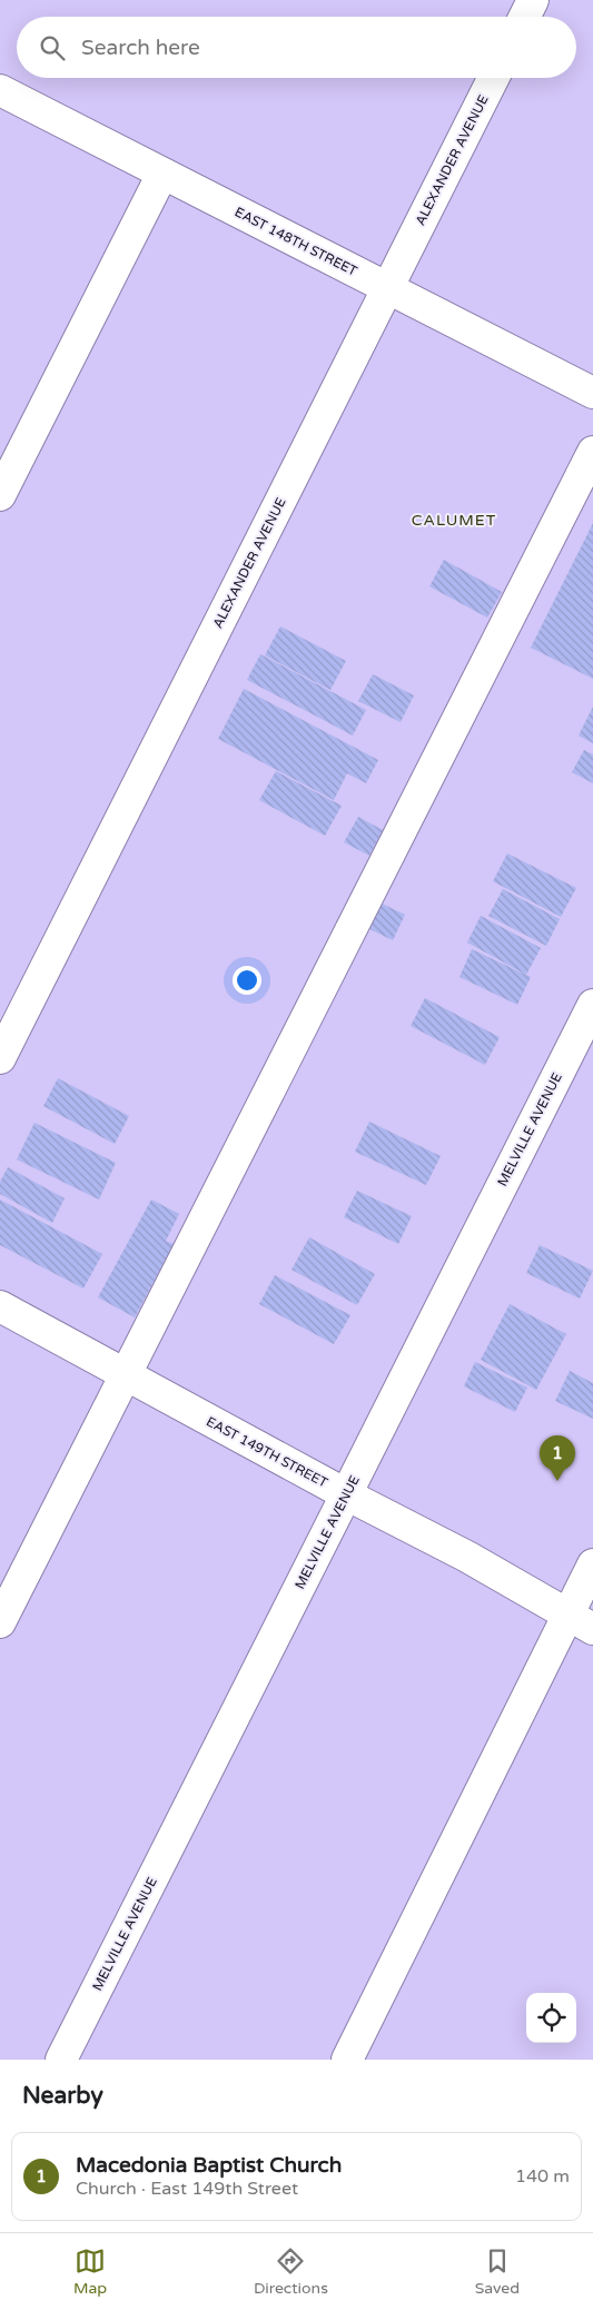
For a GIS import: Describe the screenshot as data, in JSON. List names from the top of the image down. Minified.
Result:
{"streets":{"street":["ALEXANDER AVENUE","EAST 148TH STREET","MELVILLE AVENUE","EAST 149TH STREET"]},"crossings":[["ALEXANDER AVENUE","EAST 148TH STREET"],["MELVILLE AVENUE","EAST 149TH STREET"]],"districts":["CALUMET"],"page":{"search":"Search here","pins":"1","heading":"Nearby","list":[{"mark":"1","name":"Macedonia Baptist Church","note":"Church · East 149th Street","value":"140 m"}],"nav":["Map","Directions","Saved"]}}
